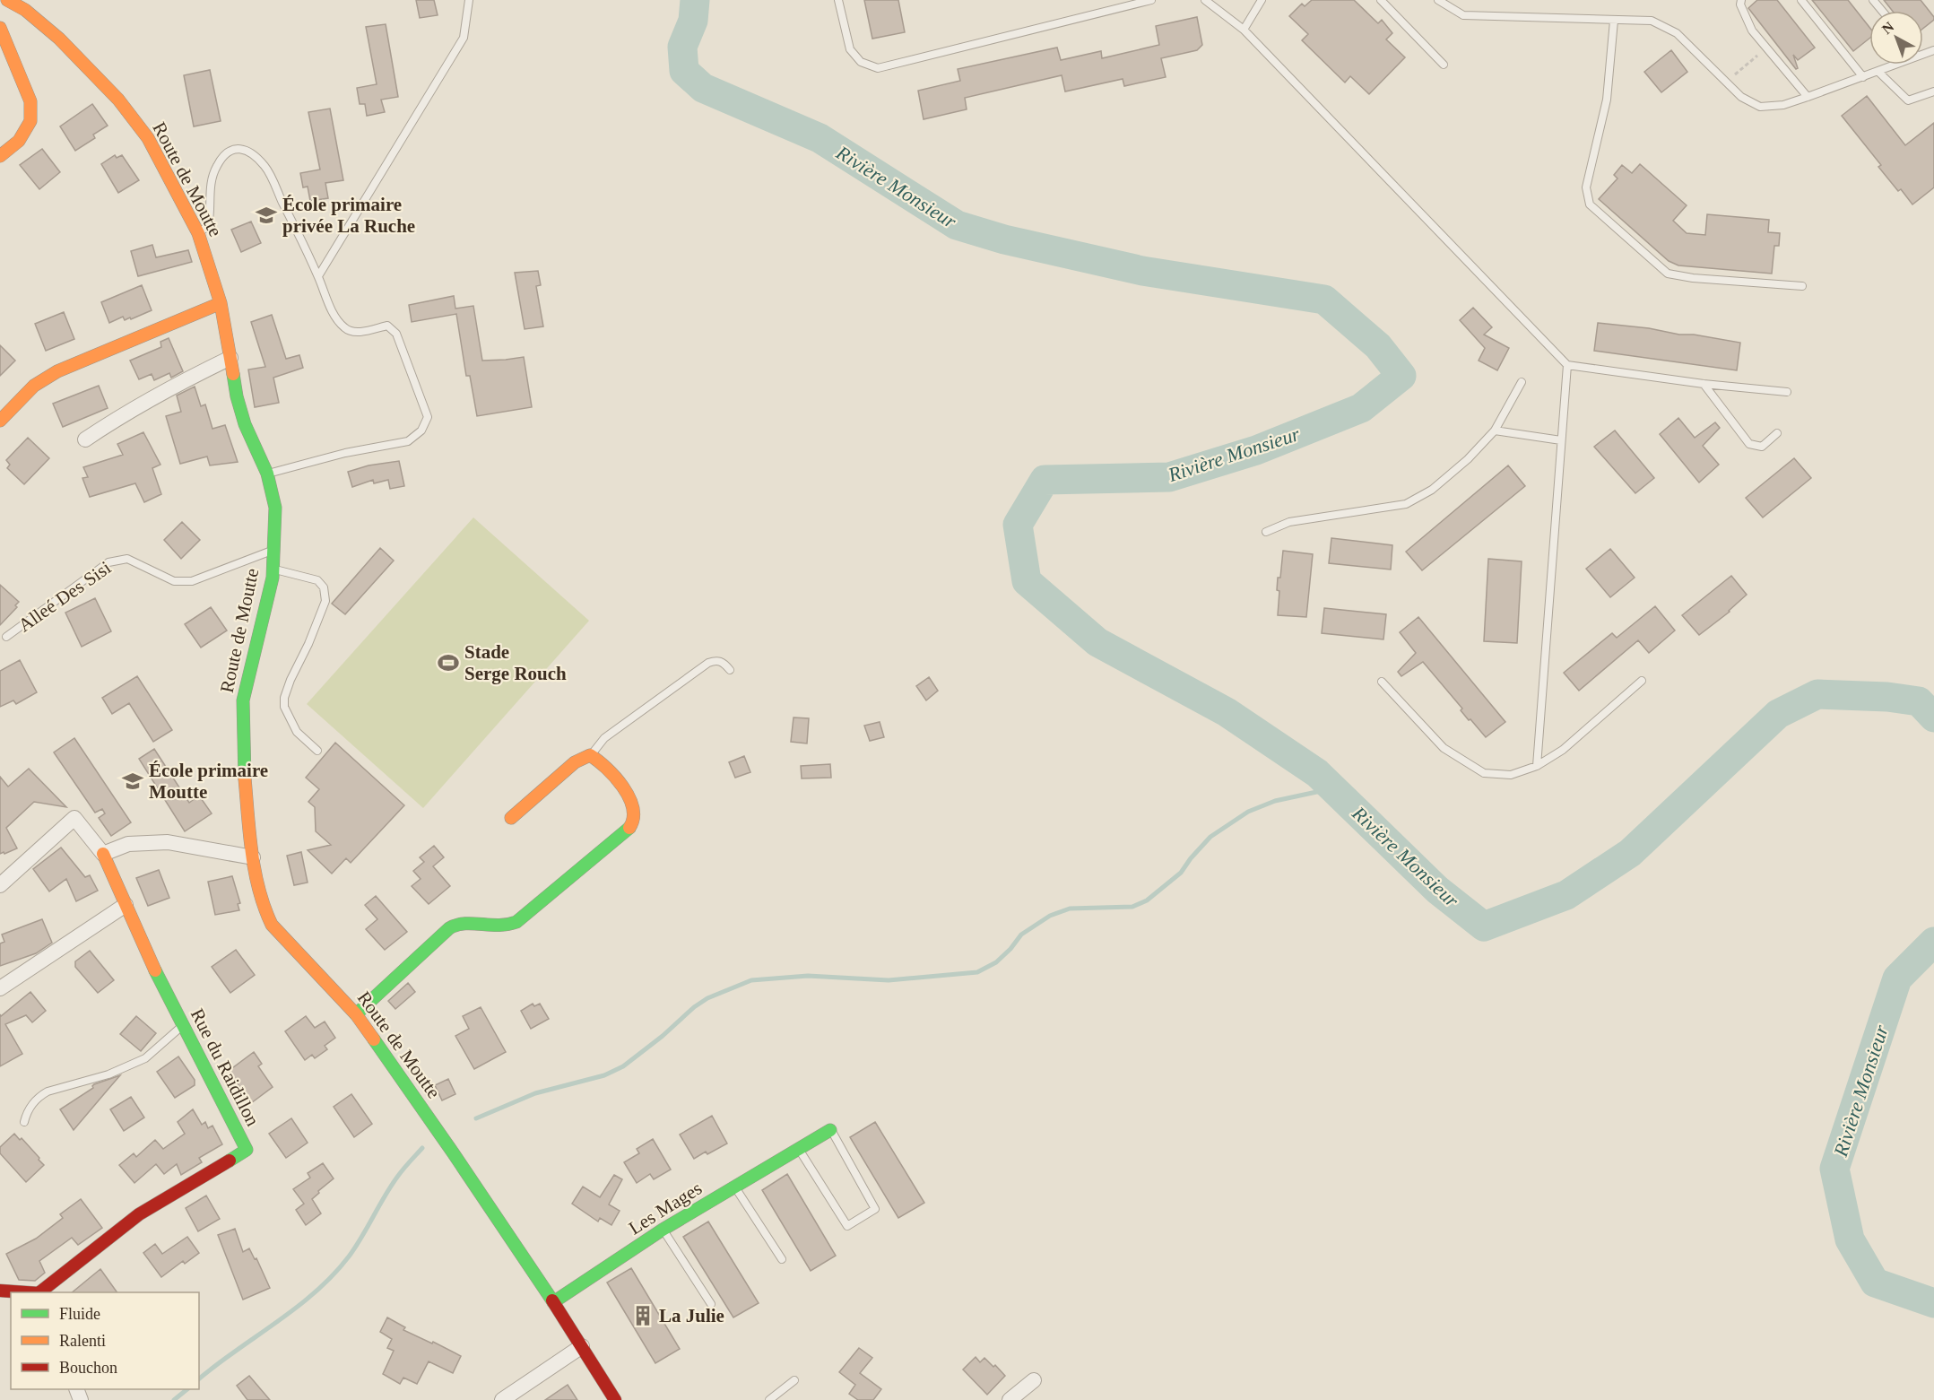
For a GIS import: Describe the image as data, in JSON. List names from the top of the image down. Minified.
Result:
{"streets":{"street":["Route de Moutte","Rue du Raidillon","Les Mages"],"lane":["Alleé Des Sisi"]},"crossings":[["Route de Moutte","Alleé Des Sisi"],["Route de Moutte","Les Mages"]],"water":["Rivière Monsieur"],"places":{"school or university":["École primaire privée La Ruche","École primaire Moutte"],"sports":["Stade Serge Rouch"],"building":["La Julie"]},"legend":["Fluide","Ralenti","Bouchon"],"north":"top left"}
